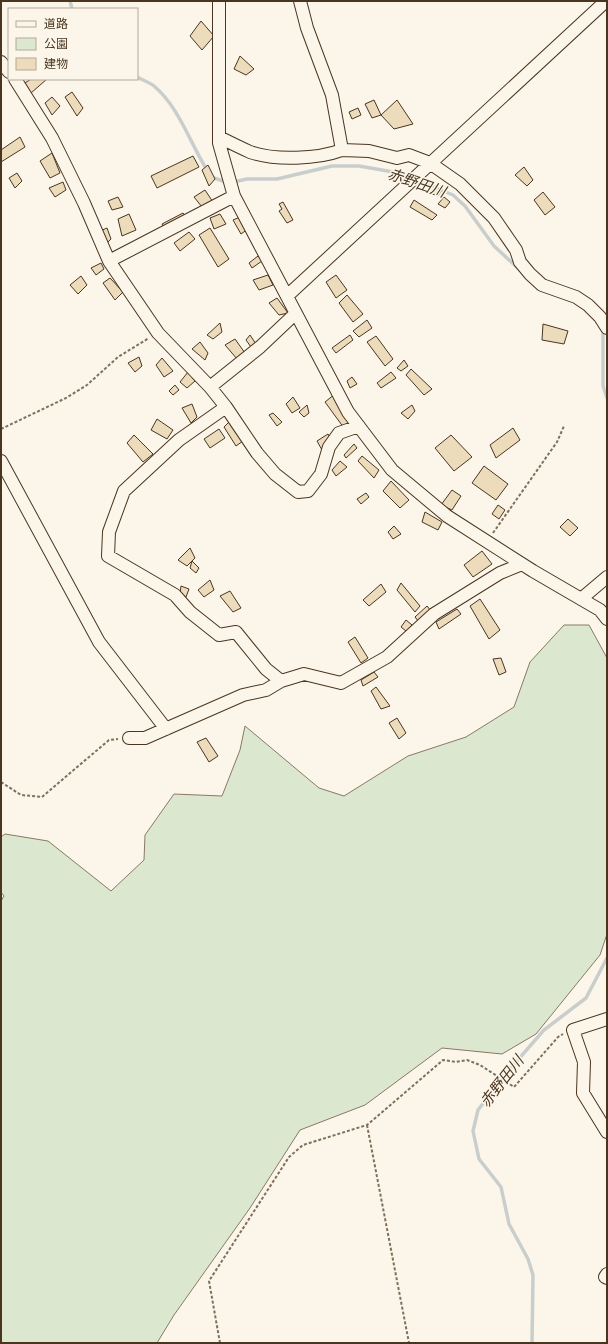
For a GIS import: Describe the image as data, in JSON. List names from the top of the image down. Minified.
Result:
{"water":["赤野田川"],"legend":["道路","公園","建物"]}
